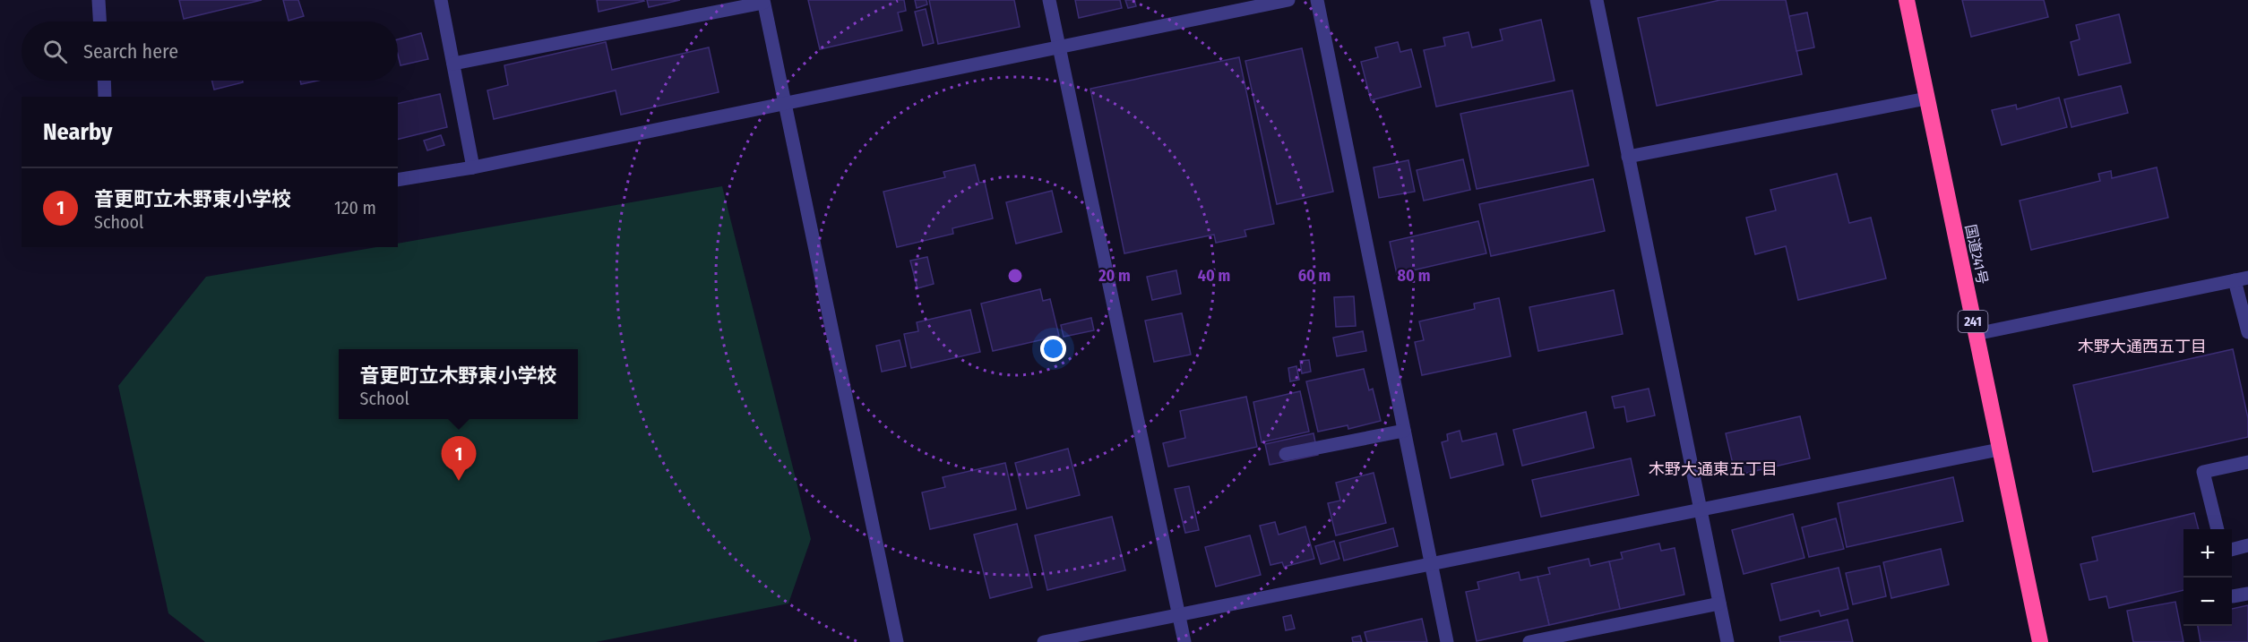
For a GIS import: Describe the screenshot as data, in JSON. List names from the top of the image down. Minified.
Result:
{"streets":{"highway":["国道241号","241"]},"districts":["木野大通西五丁目","木野大通東五丁目"],"page":{"search":"Search here","heading":"Nearby","list":[{"mark":"1","name":"音更町立木野東小学校","note":"School","value":"120 m"}],"popup":["音更町立木野東小学校","School"],"pins":"1","map_buttons":["+","−"]},"rings":["20 m","40 m","60 m","80 m"]}
